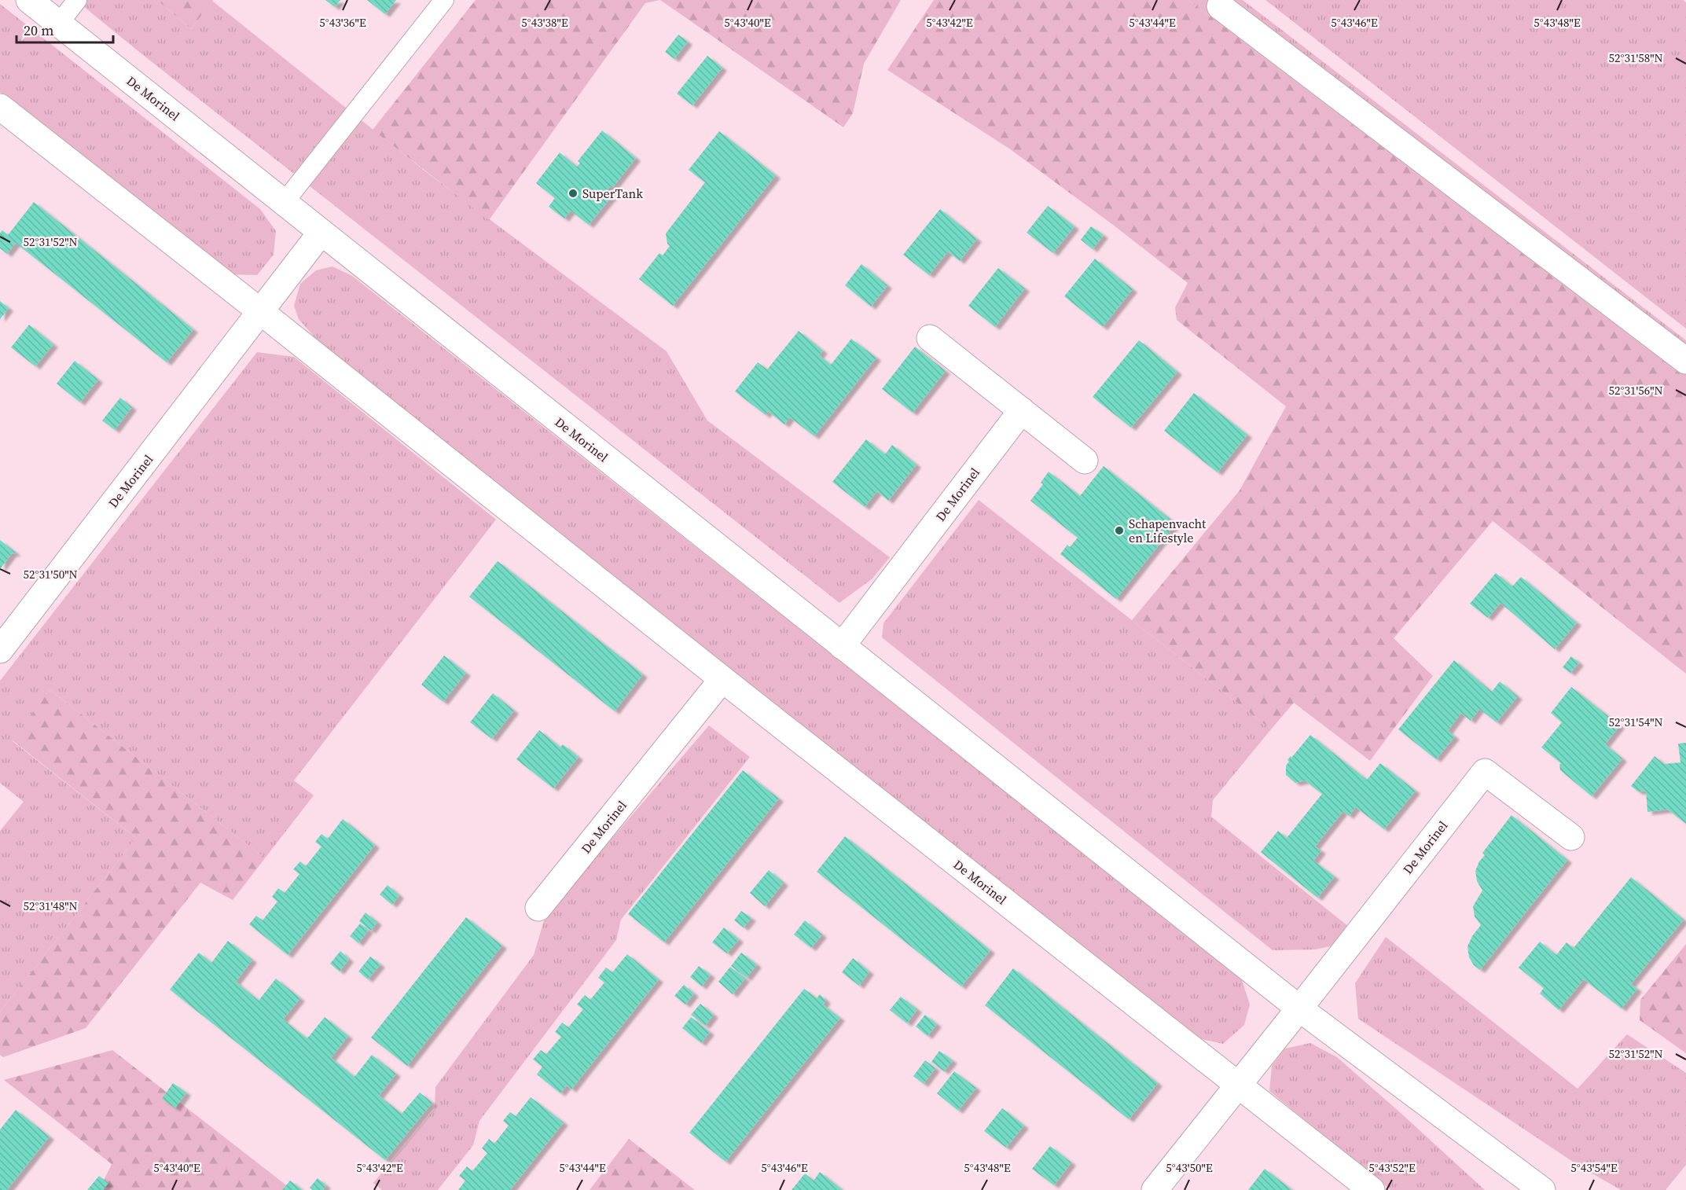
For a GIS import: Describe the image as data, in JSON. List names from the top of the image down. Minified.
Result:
{"streets":{"street":["De Morinel"]},"places":["SuperTank","Schapenvacht en Lifestyle"],"scale_bar":"20 m","coordinates":["5°43'36\"E","5°43'38\"E","5°43'40\"E","5°43'42\"E","5°43'44\"E","5°43'46\"E","5°43'48\"E","52°31'58\"N","52°31'52\"N","52°31'56\"N","52°31'50\"N","52°31'54\"N","52°31'48\"N","5°43'50\"E","5°43'52\"E","5°43'54\"E"]}
